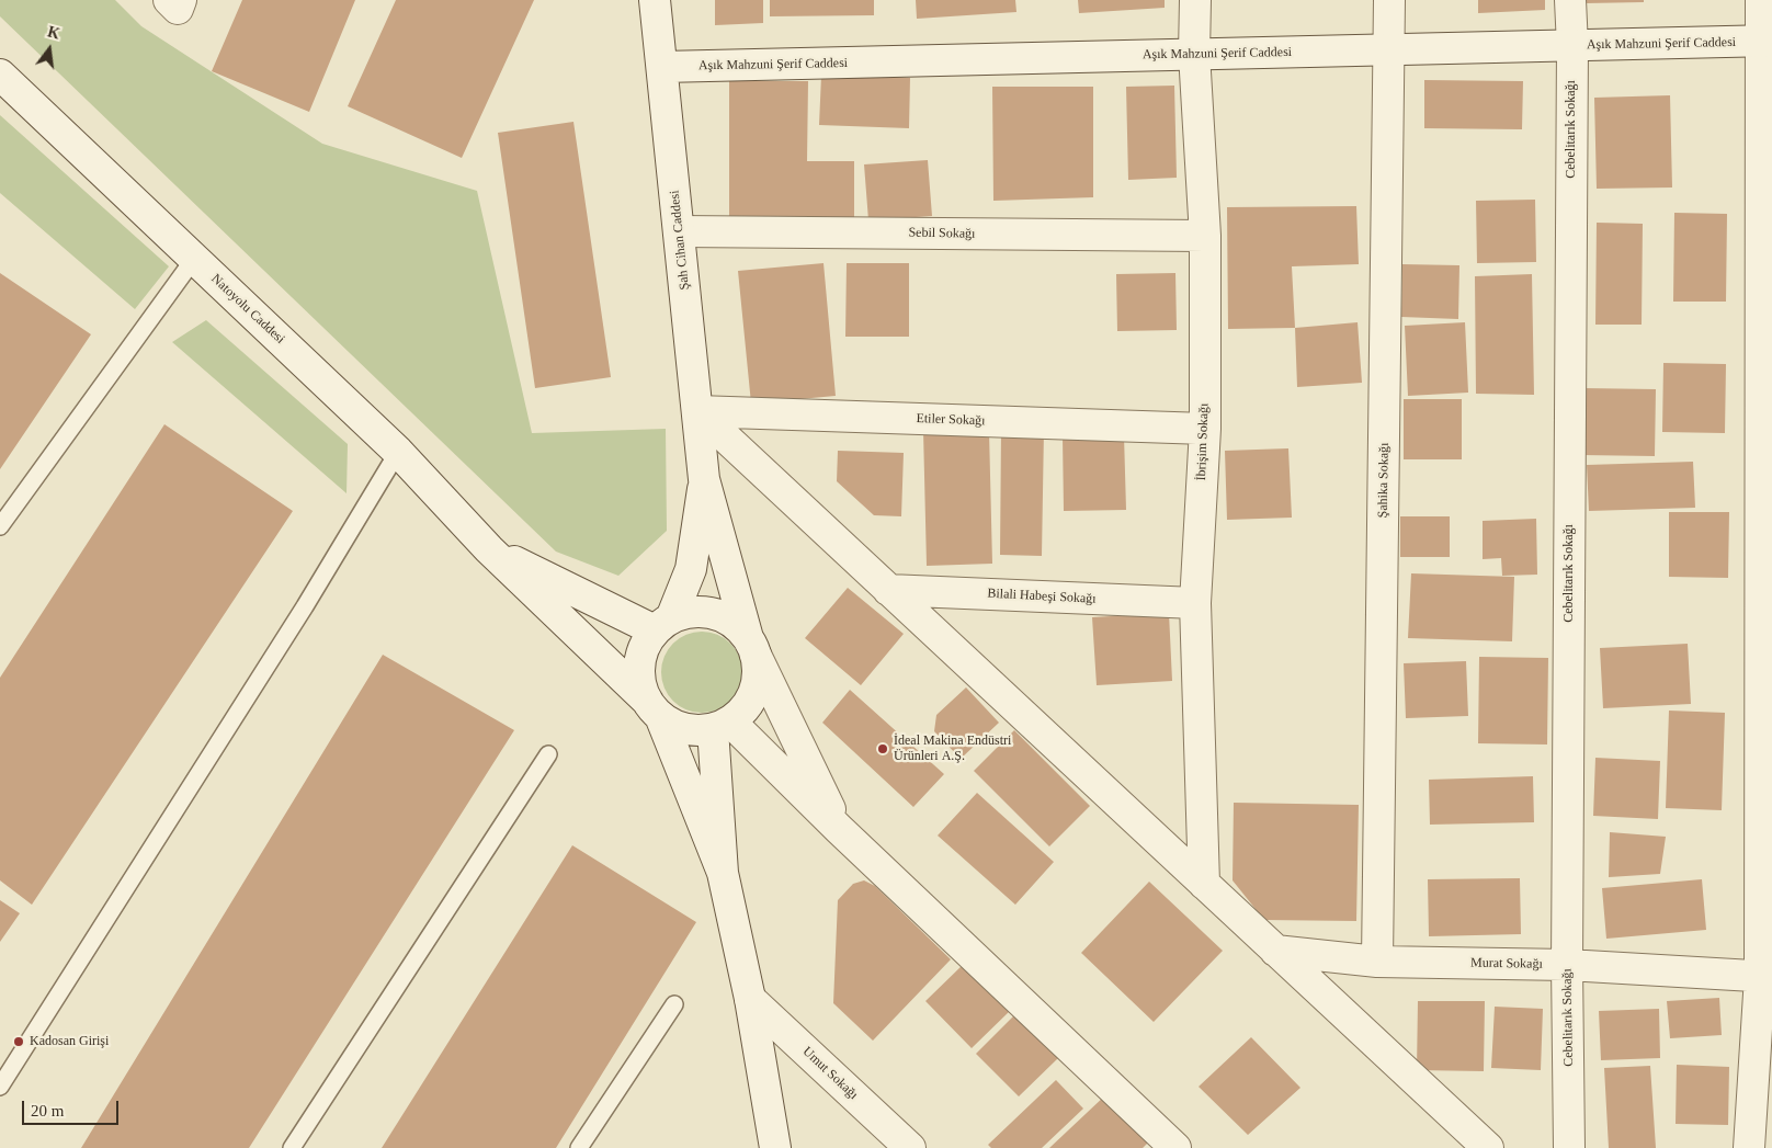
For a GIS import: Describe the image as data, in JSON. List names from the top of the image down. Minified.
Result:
{"streets":{"street":["Aşık Mahzuni Şerif Caddesi","Cebelitarık Sokağı","Sebil Sokağı","Şah Cihan Caddesi","Natoyolu Caddesi","Etiler Sokağı","İbrişim Sokağı","Şahika Sokağı","Bilali Habeşi Sokağı","Murat Sokağı","Umut Sokağı"]},"crossings":[["Aşık Mahzuni Şerif Caddesi","Cebelitarık Sokağı"],["Aşık Mahzuni Şerif Caddesi","Şah Cihan Caddesi"],["Aşık Mahzuni Şerif Caddesi","İbrişim Sokağı"],["Aşık Mahzuni Şerif Caddesi","Şahika Sokağı"],["Cebelitarık Sokağı","Murat Sokağı"],["Sebil Sokağı","Şah Cihan Caddesi"],["Sebil Sokağı","İbrişim Sokağı"],["Şah Cihan Caddesi","Etiler Sokağı"],["Etiler Sokağı","İbrişim Sokağı"],["İbrişim Sokağı","Bilali Habeşi Sokağı"],["Şahika Sokağı","Murat Sokağı"]],"places":["İdeal Makina Endüstri Ürünleri A.Ş.","Kadosan Girişi"],"scale_bar":"20 m","north":"top"}
